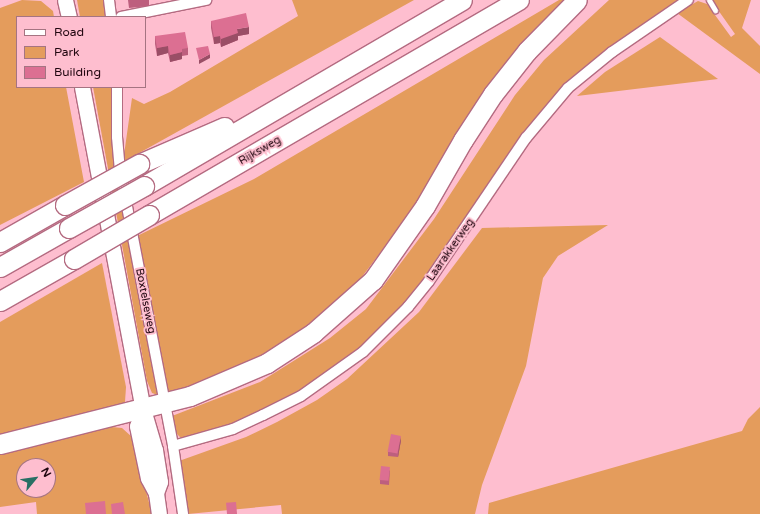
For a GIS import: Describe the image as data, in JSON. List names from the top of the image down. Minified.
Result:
{"streets":{"highway":["Rijksweg"],"main road":["Boxtelseweg"],"street":["Laarakkerweg"]},"crossings":[["Laarakkerweg","Boxtelseweg"]],"legend":["Road","Park","Building"],"north":"top right"}
